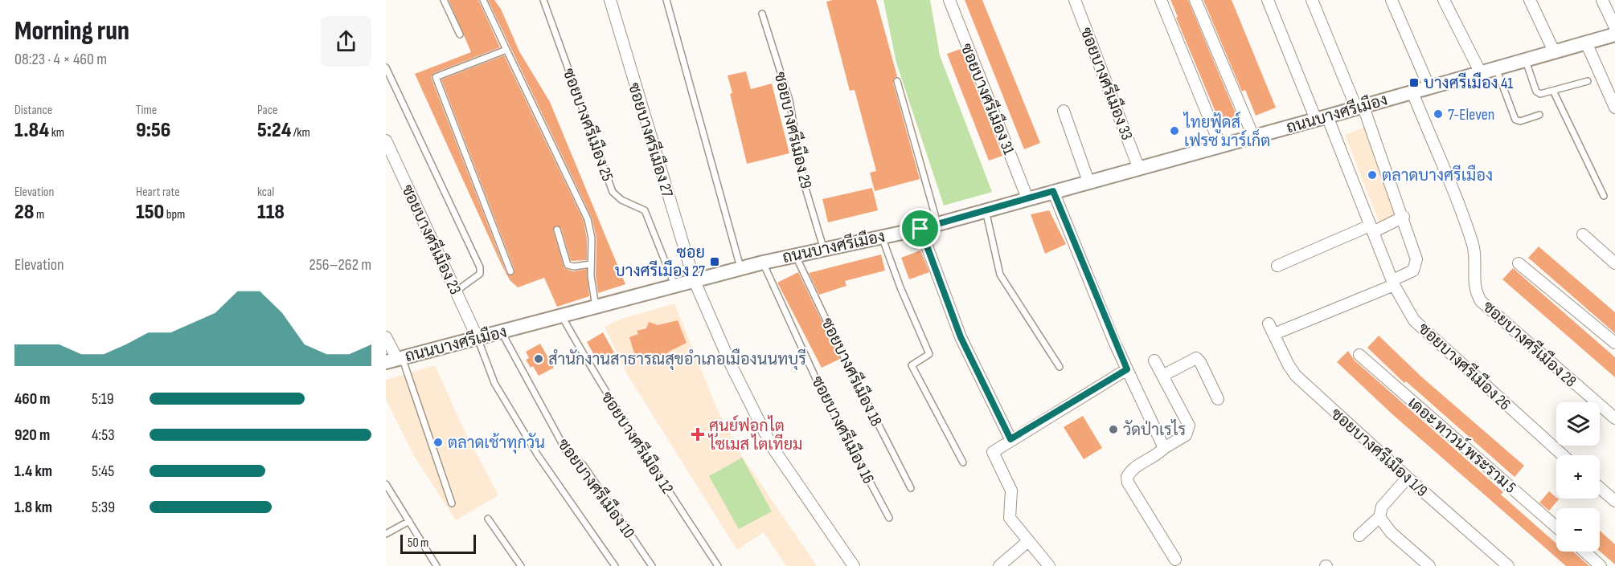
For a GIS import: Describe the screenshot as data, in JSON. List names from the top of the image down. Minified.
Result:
{"streets":{"street":["ซอยบางศรีเมือง 33","ซอยบางศรีเมือง 31","ถนนบางศรีเมือง","ซอยบางศรีเมือง 27","ซอยบางศรีเมือง 23","ซอยบางศรีเมือง 28","ซอยบางศรีเมือง 26","เดอะ ทาวน์ พระราม 5","ซอยบางศรีเมือง 1/9"],"lane":["ซอยบางศรีเมือง 25","ซอยบางศรีเมือง 29","ซอยบางศรีเมือง 18","ซอยบางศรีเมือง 16","ซอยบางศรีเมือง 12","ซอยบางศรีเมือง 10"]},"crossings":[["ซอยบางศรีเมือง 33","ถนนบางศรีเมือง"],["ซอยบางศรีเมือง 31","ถนนบางศรีเมือง"],["ถนนบางศรีเมือง","ซอยบางศรีเมือง 25"],["ถนนบางศรีเมือง","ซอยบางศรีเมือง 29"],["ถนนบางศรีเมือง","ซอยบางศรีเมือง 27"],["ถนนบางศรีเมือง","ซอยบางศรีเมือง 23"],["ถนนบางศรีเมือง","ซอยบางศรีเมือง 28"],["ถนนบางศรีเมือง","ซอยบางศรีเมือง 26"],["ถนนบางศรีเมือง","ซอยบางศรีเมือง 18"],["ถนนบางศรีเมือง","ซอยบางศรีเมือง 16"],["ถนนบางศรีเมือง","ซอยบางศรีเมือง 12"],["ถนนบางศรีเมือง","ซอยบางศรีเมือง 10"]],"places":{"transit":["บางศรีเมือง 41","ซอย บางศรีเมือง 27"],"other":["7-Eleven","ไทยฟู้ดส์ เฟรซ มาร์เก็ต","ตลาดบางศรีเมือง","สำนักงานสาธารณสุขอำเภอเมืองนนทบุรี","วัดป่าเรไร","ตลาดเช้าทุกวัน"],"health":["ศูนย์ฟอกไต ไซเมส ไตเทียม"]},"scale_bar":"50 m","page":{"heading":["Morning run","08:23 · 4 × 460 m"],"stats":[["Distance","1.84 km"],["Time","9:56"],["Pace","5:24 /km"],["Elevation","28 m"],["Heart rate","150 bpm"],["kcal","118"]],"chart":["Elevation","256–262 m"],"list":[{"name":"460 m","note":"5:19"},{"name":"920 m","note":"4:53"},{"name":"1.4 km","note":"5:45"},{"name":"1.8 km","note":"5:39"}],"map_buttons":["+","−"],"scale":"50 m"}}
